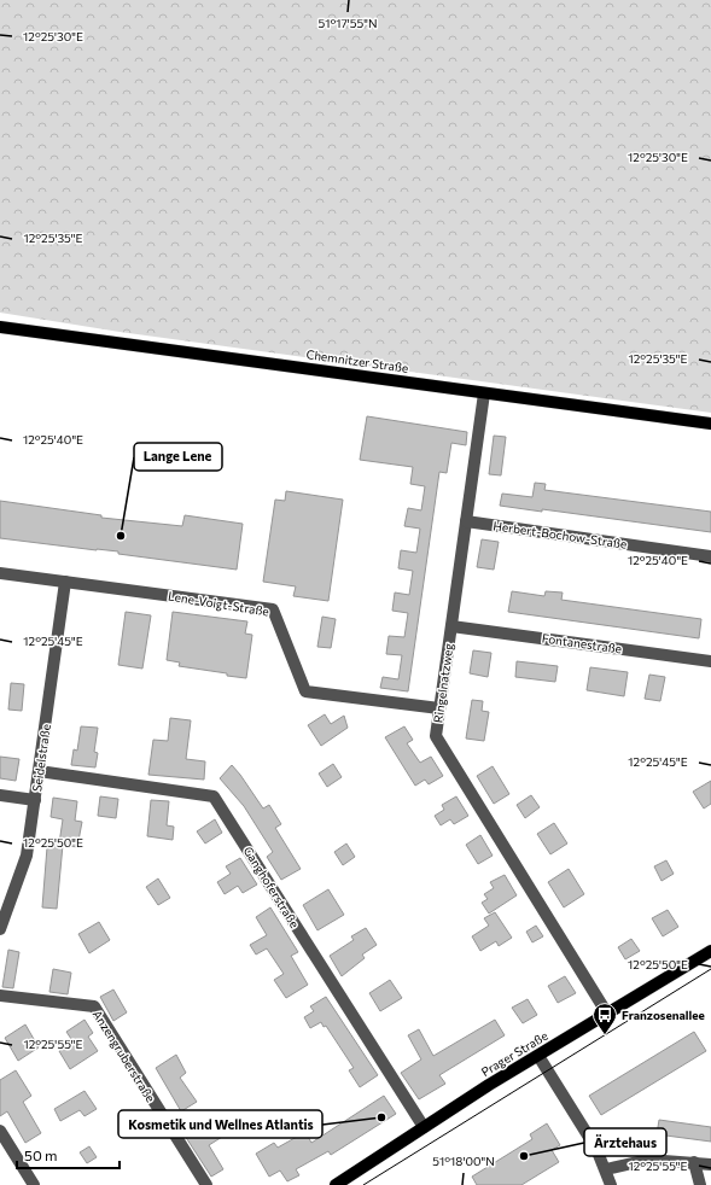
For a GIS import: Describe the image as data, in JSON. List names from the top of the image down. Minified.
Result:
{"streets":{"main road":["Chemnitzer Straße","Prager Straße"],"street":["Herbert-Bochow-Straße","Lene-Voigt-Straße","Fontanestraße","Ringelnatzweg","Seidelstraße","Ganghoferstraße","Anzengruberstraße"]},"crossings":[["Chemnitzer Straße","Ringelnatzweg"],["Herbert-Bochow-Straße","Ringelnatzweg"],["Lene-Voigt-Straße","Ringelnatzweg"],["Lene-Voigt-Straße","Seidelstraße"],["Fontanestraße","Ringelnatzweg"],["Ringelnatzweg","Prager Straße"],["Seidelstraße","Ganghoferstraße"],["Ganghoferstraße","Prager Straße"]],"places":{"other":["Lange Lene","Kosmetik und Wellnes Atlantis","Ärztehaus"],"bus stop":["Franzosenallee"]},"scale_bar":"50 m","coordinates":["51°17'55\"N","12°25'30\"E","12°25'35\"E","12°25'40\"E","12°25'45\"E","12°25'50\"E","12°25'55\"E","51°18'00\"N"]}
